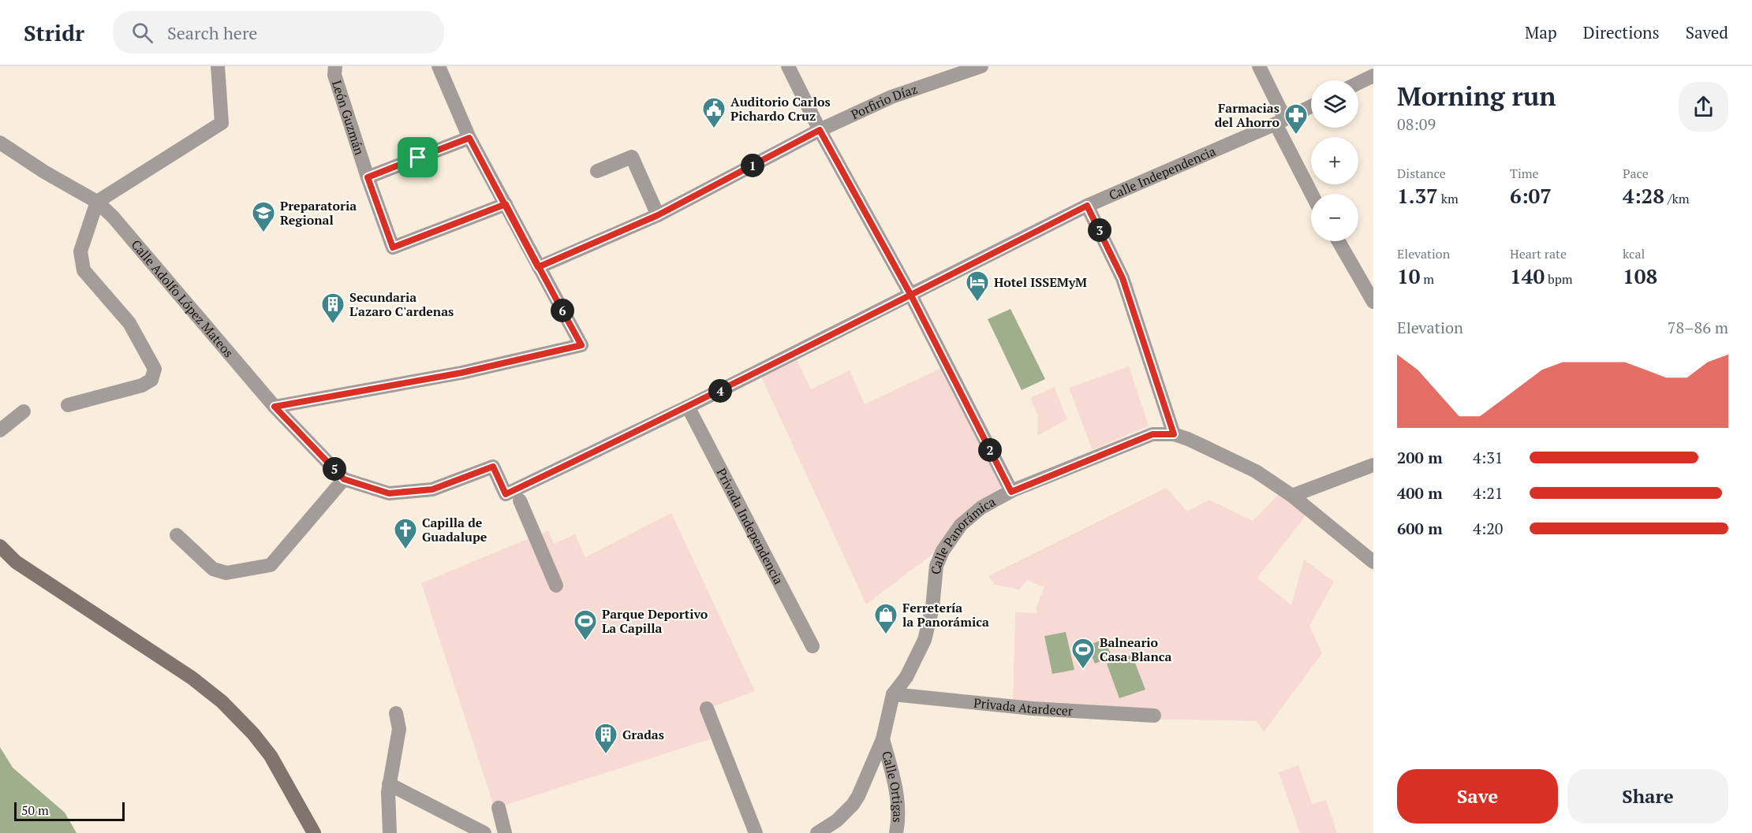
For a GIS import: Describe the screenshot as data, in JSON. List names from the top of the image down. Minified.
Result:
{"streets":{"street":["Porfirio Díaz","León Guzmán","Calle Independencia","Calle Adolfo López Mateos","Privada Independencia","Calle Panorámica","Privada Atardecer","Calle Ortigas"]},"crossings":[["Calle Independencia","Calle Adolfo López Mateos"],["Calle Independencia","Privada Independencia"],["Calle Panorámica","Privada Atardecer"],["Calle Panorámica","Calle Ortigas"]],"places":{"public building":["Auditorio Carlos Pichardo Cruz"],"pharmacy":["Farmacias del Ahorro"],"school or university":["Preparatoria Regional"],"hotel":["Hotel ISSEMyM"],"building":["Secundaria L'azaro C'ardenas","Gradas"],"church":["Capilla de Guadalupe"],"shop":["Ferretería la Panorámica"],"sports":["Parque Deportivo La Capilla","Balneario Casa Blanca"]},"scale_bar":"50 m","page":{"header":"Stridr","search":"Search here","nav":["Map","Directions","Saved"],"heading":["Morning run","08:09"],"map_buttons":["+","−"],"stats":[["Distance","1.37 km"],["Time","6:07"],["Pace","4:28 /km"],["Elevation","10 m"],["Heart rate","140 bpm"],["kcal","108"]],"pins":["1","3","6","4","2","5"],"chart":["Elevation","78–86 m"],"list":[{"name":"200 m","note":"4:31"},{"name":"400 m","note":"4:21"},{"name":"600 m","note":"4:20"}],"buttons":["Save","Share"],"scale":"50 m"}}
